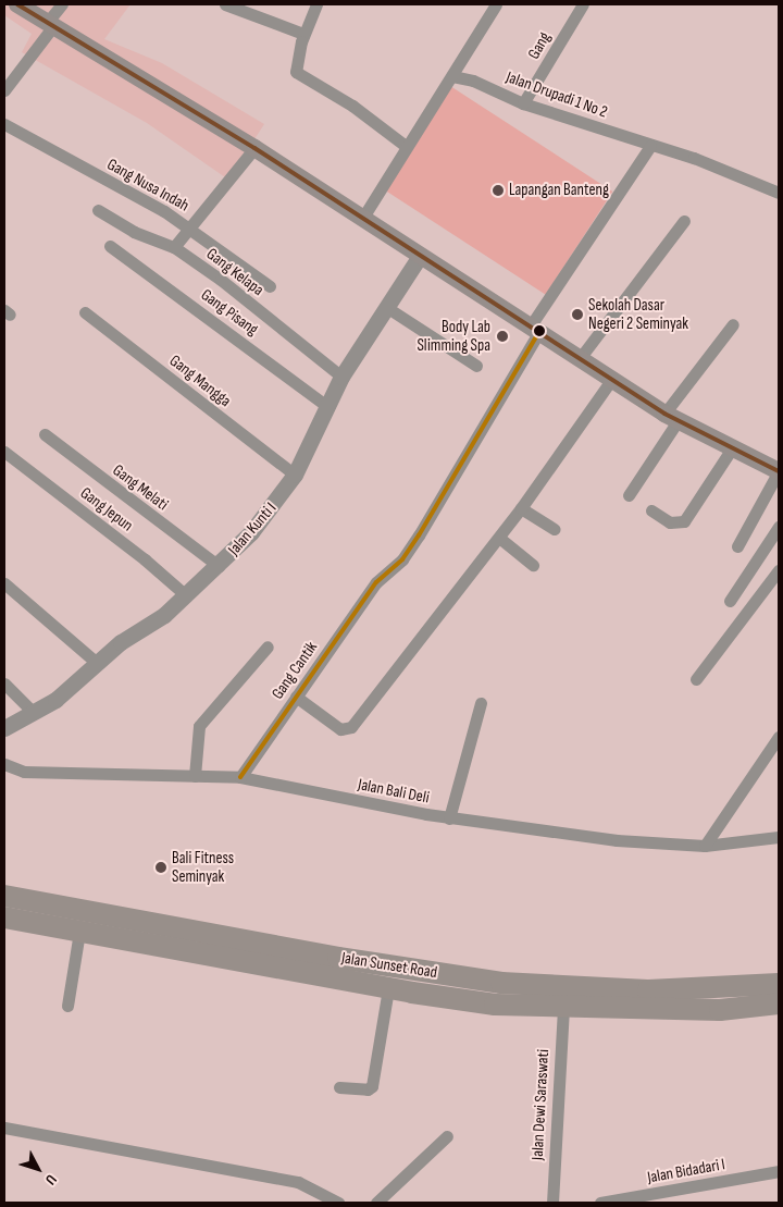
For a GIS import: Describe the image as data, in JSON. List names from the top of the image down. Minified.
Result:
{"streets":{"highway":["Jalan Sunset Road"],"street":["Gang","Jalan Drupadi 1 No 2","Gang Nusa Indah","Gang Kelapa","Gang Pisang","Gang Mangga","Gang Melati","Gang Jepun","Jalan Kunti I","Gang Cantik","Jalan Bali Deli","Jalan Dewi Saraswati","Jalan Bidadari I"]},"crossings":[["Gang","Jalan Drupadi 1 No 2"],["Jalan Drupadi 1 No 2","Gang Cantik"],["Gang Kelapa","Jalan Kunti I"],["Gang Pisang","Jalan Kunti I"],["Gang Mangga","Jalan Kunti I"],["Gang Melati","Jalan Kunti I"],["Gang Jepun","Jalan Kunti I"],["Gang Cantik","Jalan Bali Deli"],["Jalan Sunset Road","Jalan Dewi Saraswati"]],"places":["Lapangan Banteng","Sekolah Dasar Negeri 2 Seminyak","Body Lab Slimming Spa","Bali Fitness Seminyak"],"north":"bottom right"}
